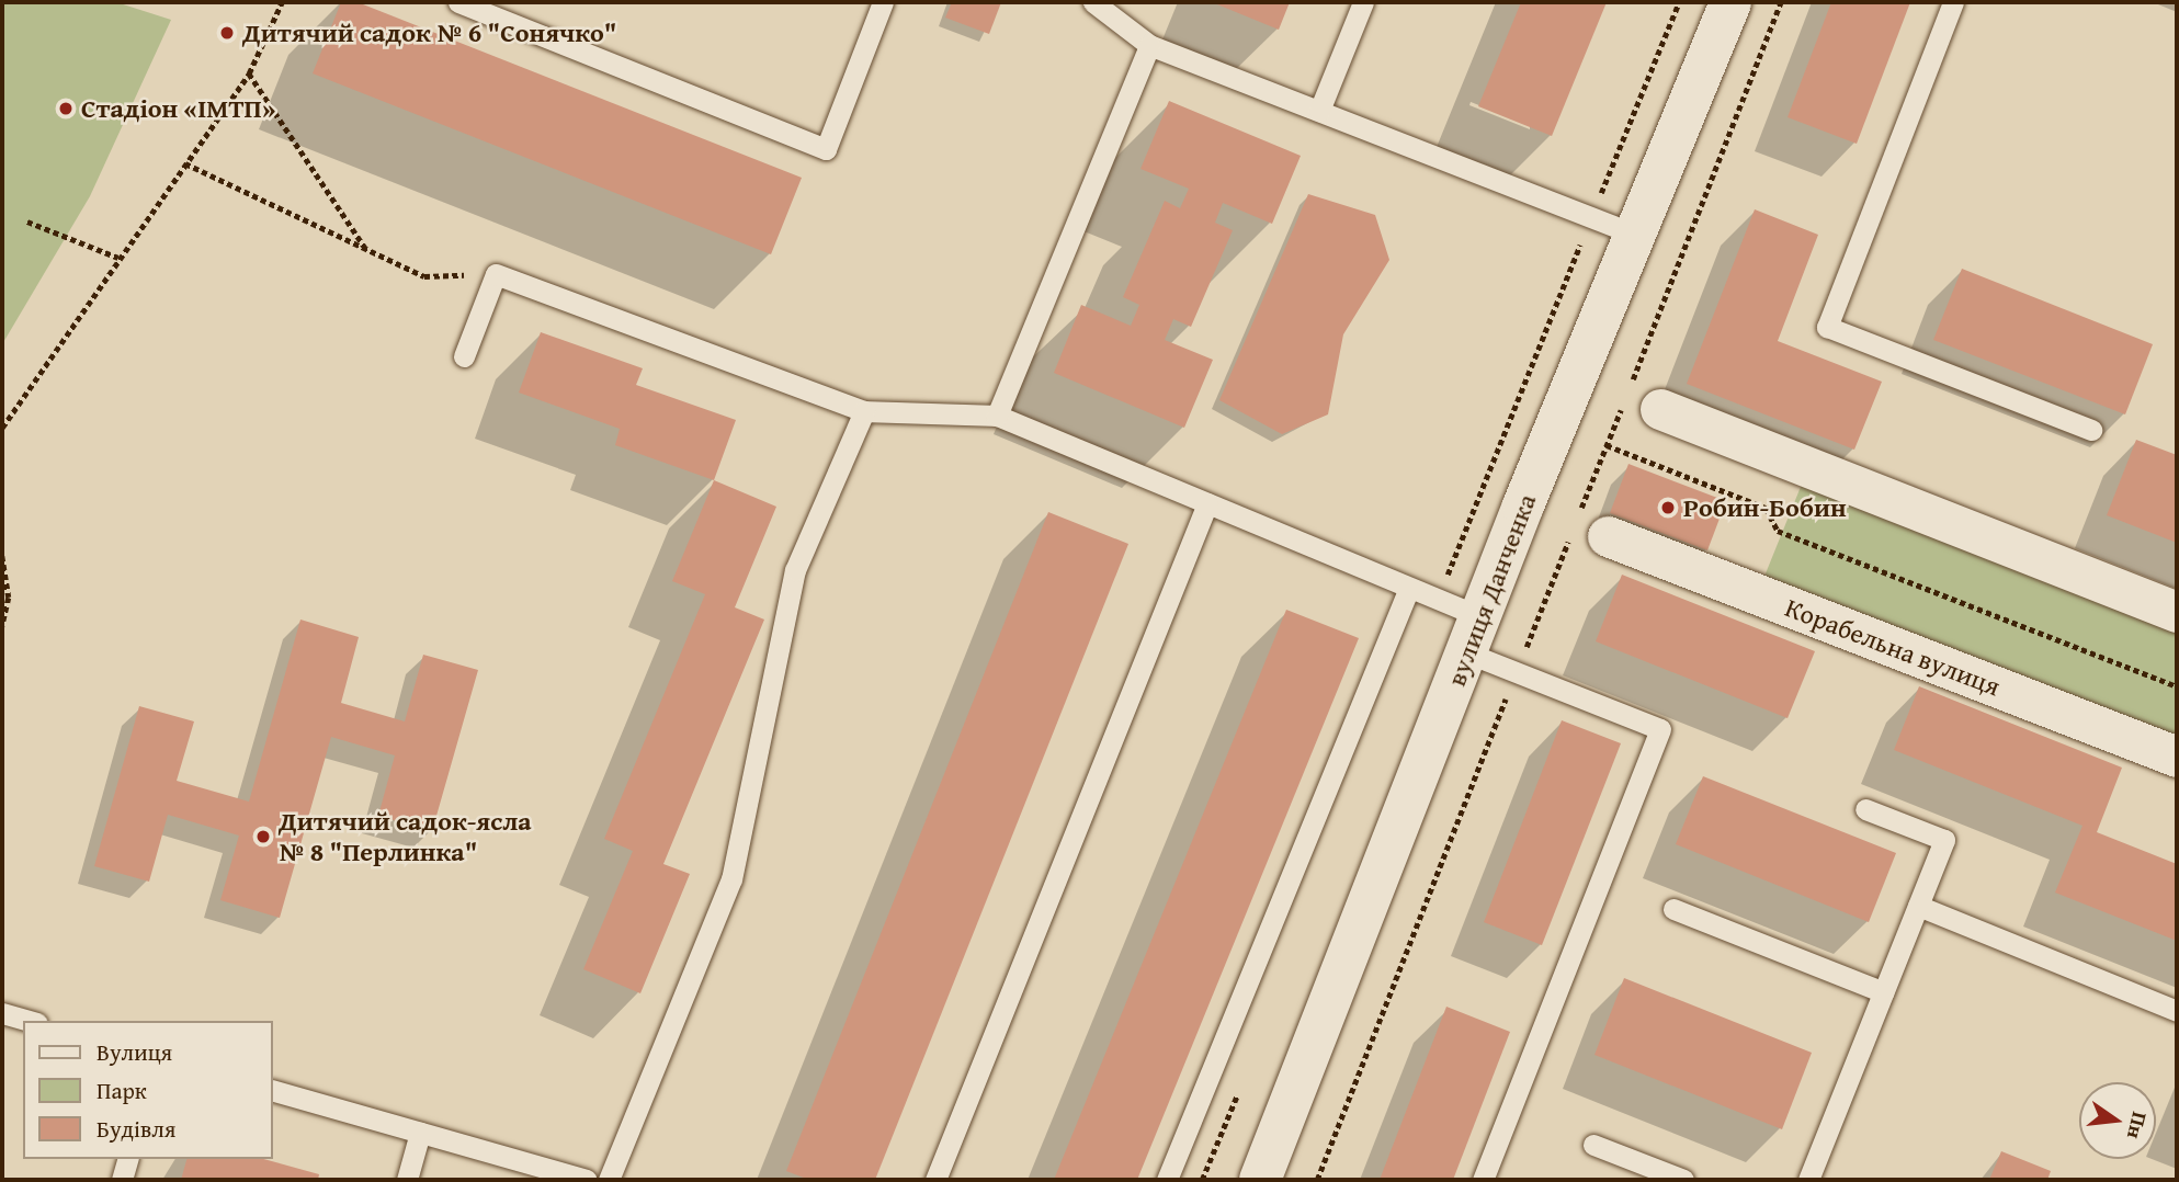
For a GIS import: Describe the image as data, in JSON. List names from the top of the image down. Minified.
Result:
{"streets":{"street":["вулиця Данченка","Корабельна вулиця"]},"places":["Дитячий садок № 6 \"Сонячко\"","Стадіон «ІМТП»","Робин-Бобин","Дитячий садок-ясла № 8 \"Перлинка\""],"legend":["Вулиця","Парк","Будівля"],"north":"right"}
